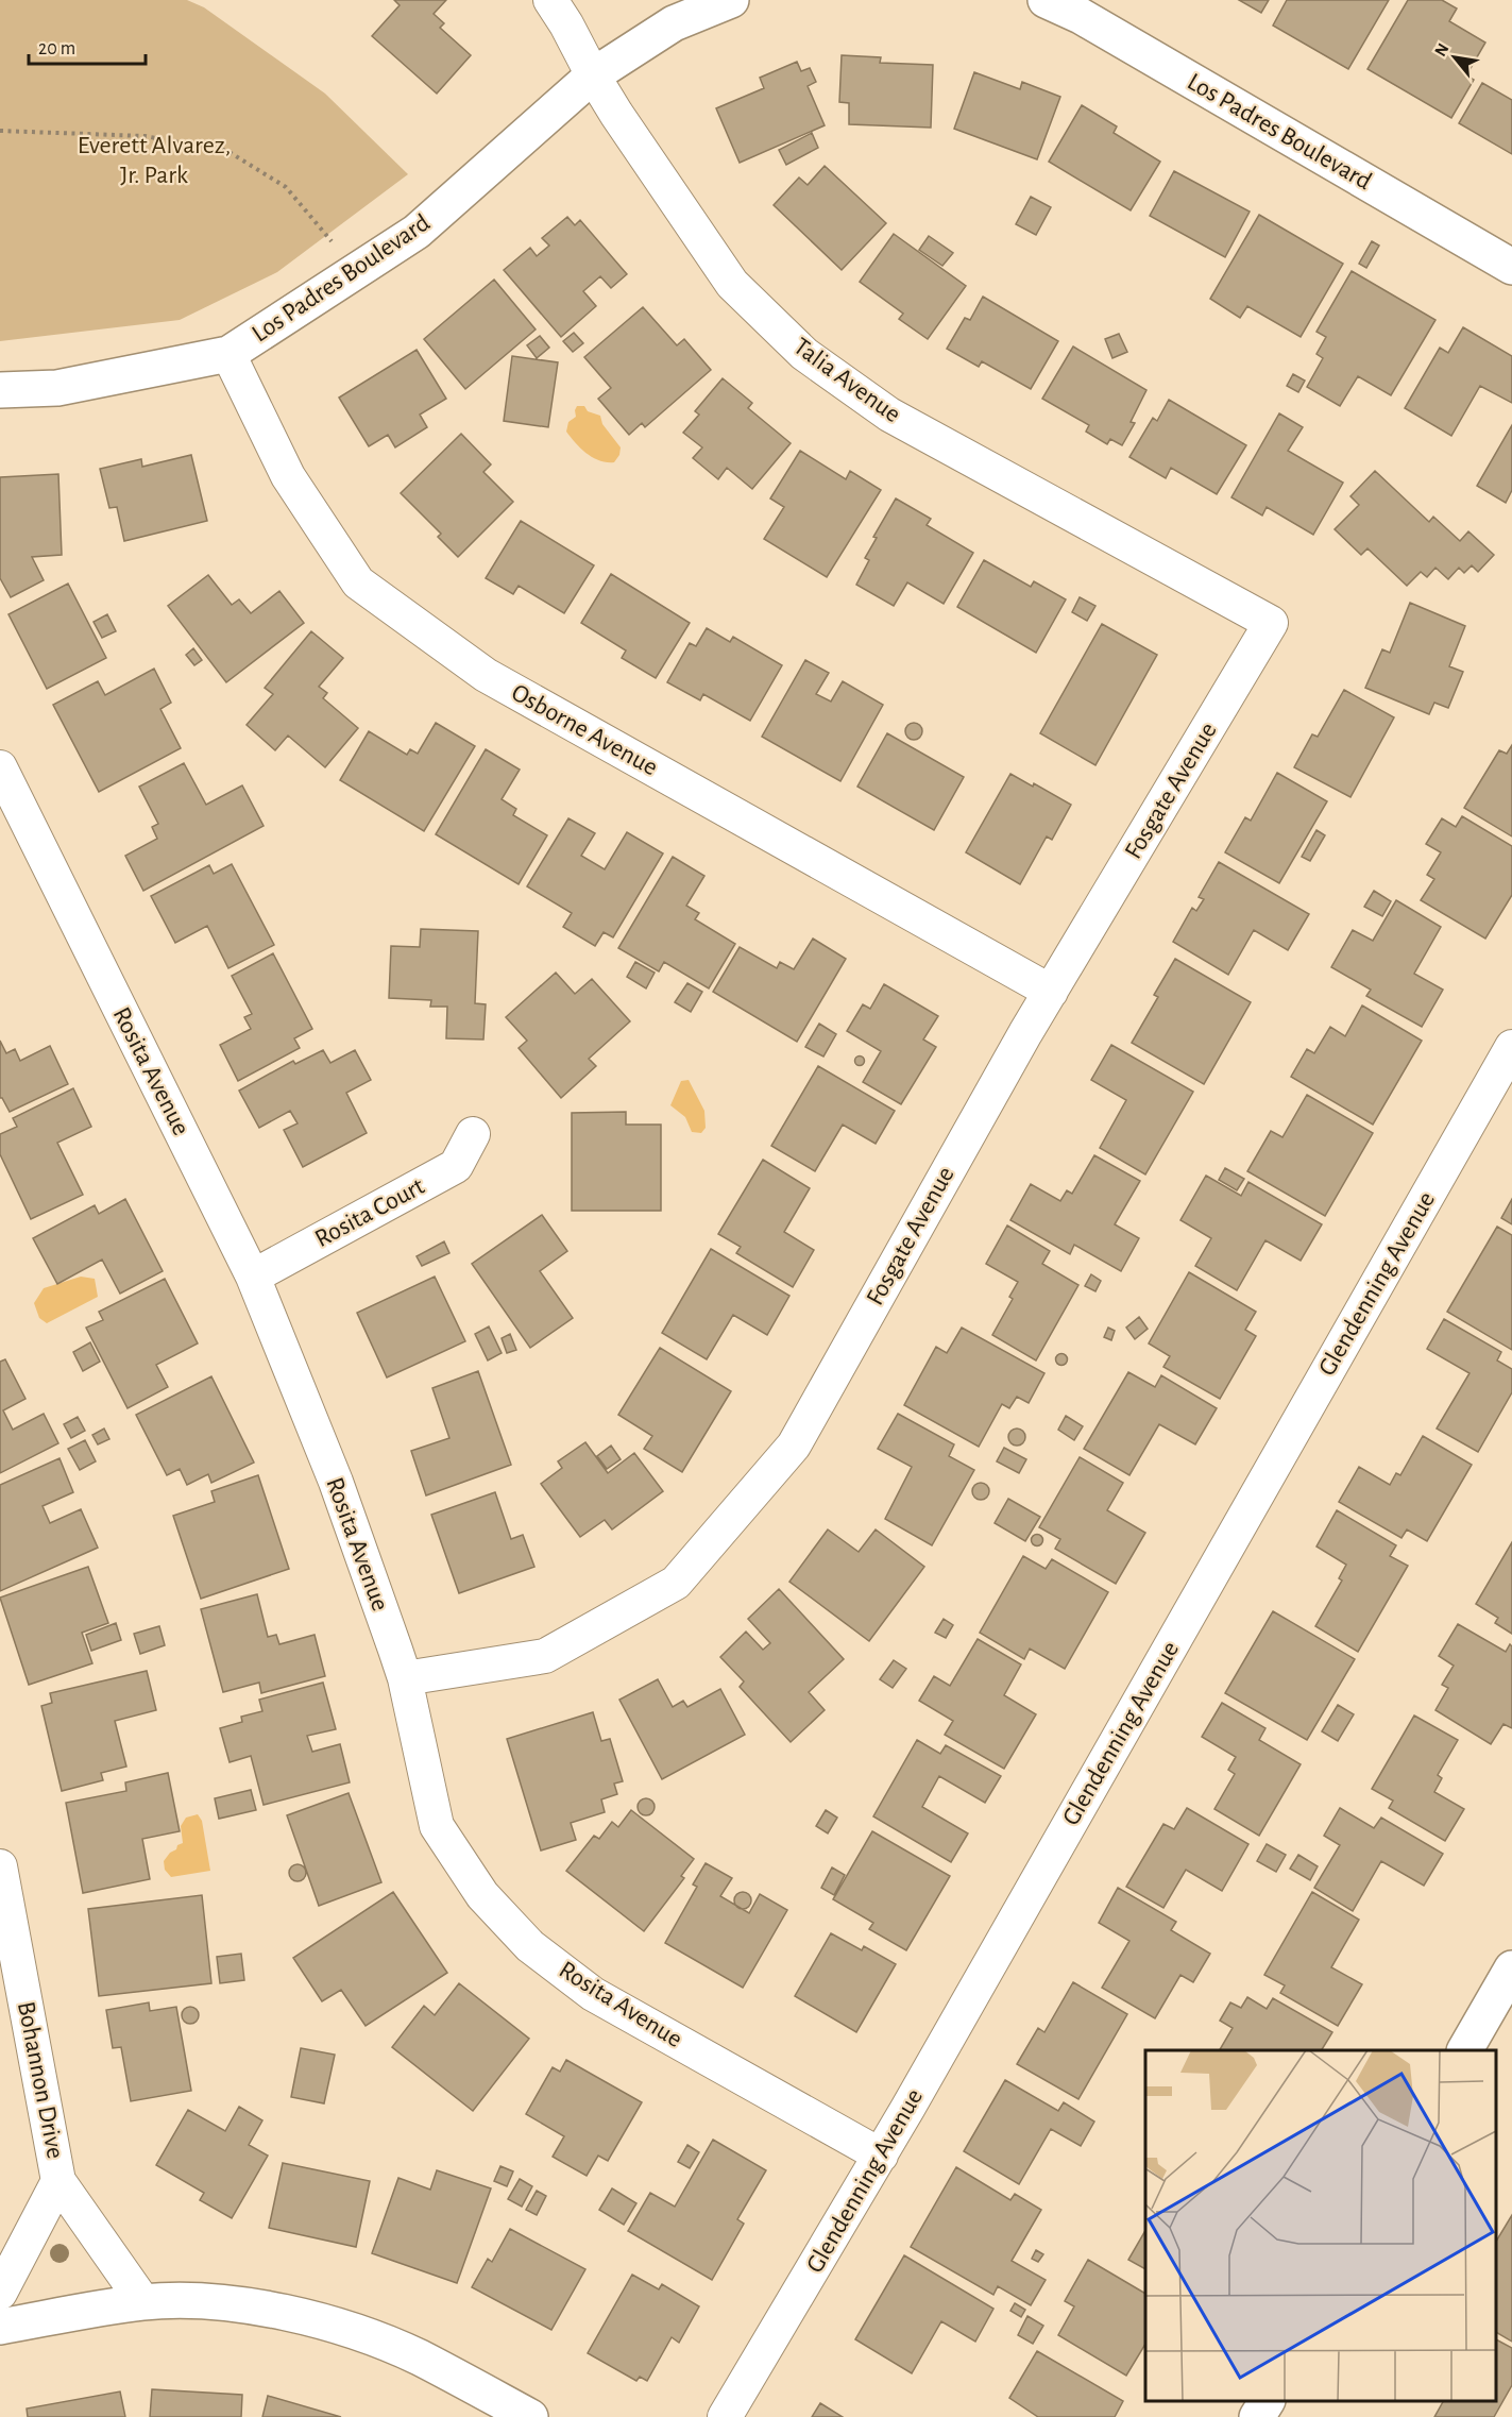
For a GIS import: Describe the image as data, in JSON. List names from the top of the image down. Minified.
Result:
{"streets":{"street":["Los Padres Boulevard","Talia Avenue","Osborne Avenue","Fosgate Avenue","Rosita Avenue","Rosita Court","Glendenning Avenue","Bohannon Drive"]},"crossings":[["Los Padres Boulevard","Talia Avenue"],["Los Padres Boulevard","Osborne Avenue"],["Talia Avenue","Fosgate Avenue"],["Osborne Avenue","Fosgate Avenue"],["Fosgate Avenue","Rosita Avenue"],["Rosita Avenue","Rosita Court"],["Rosita Avenue","Glendenning Avenue"]],"parks":["Everett Alvarez, Jr. Park"],"scale_bar":"20 m","north":"top left"}
